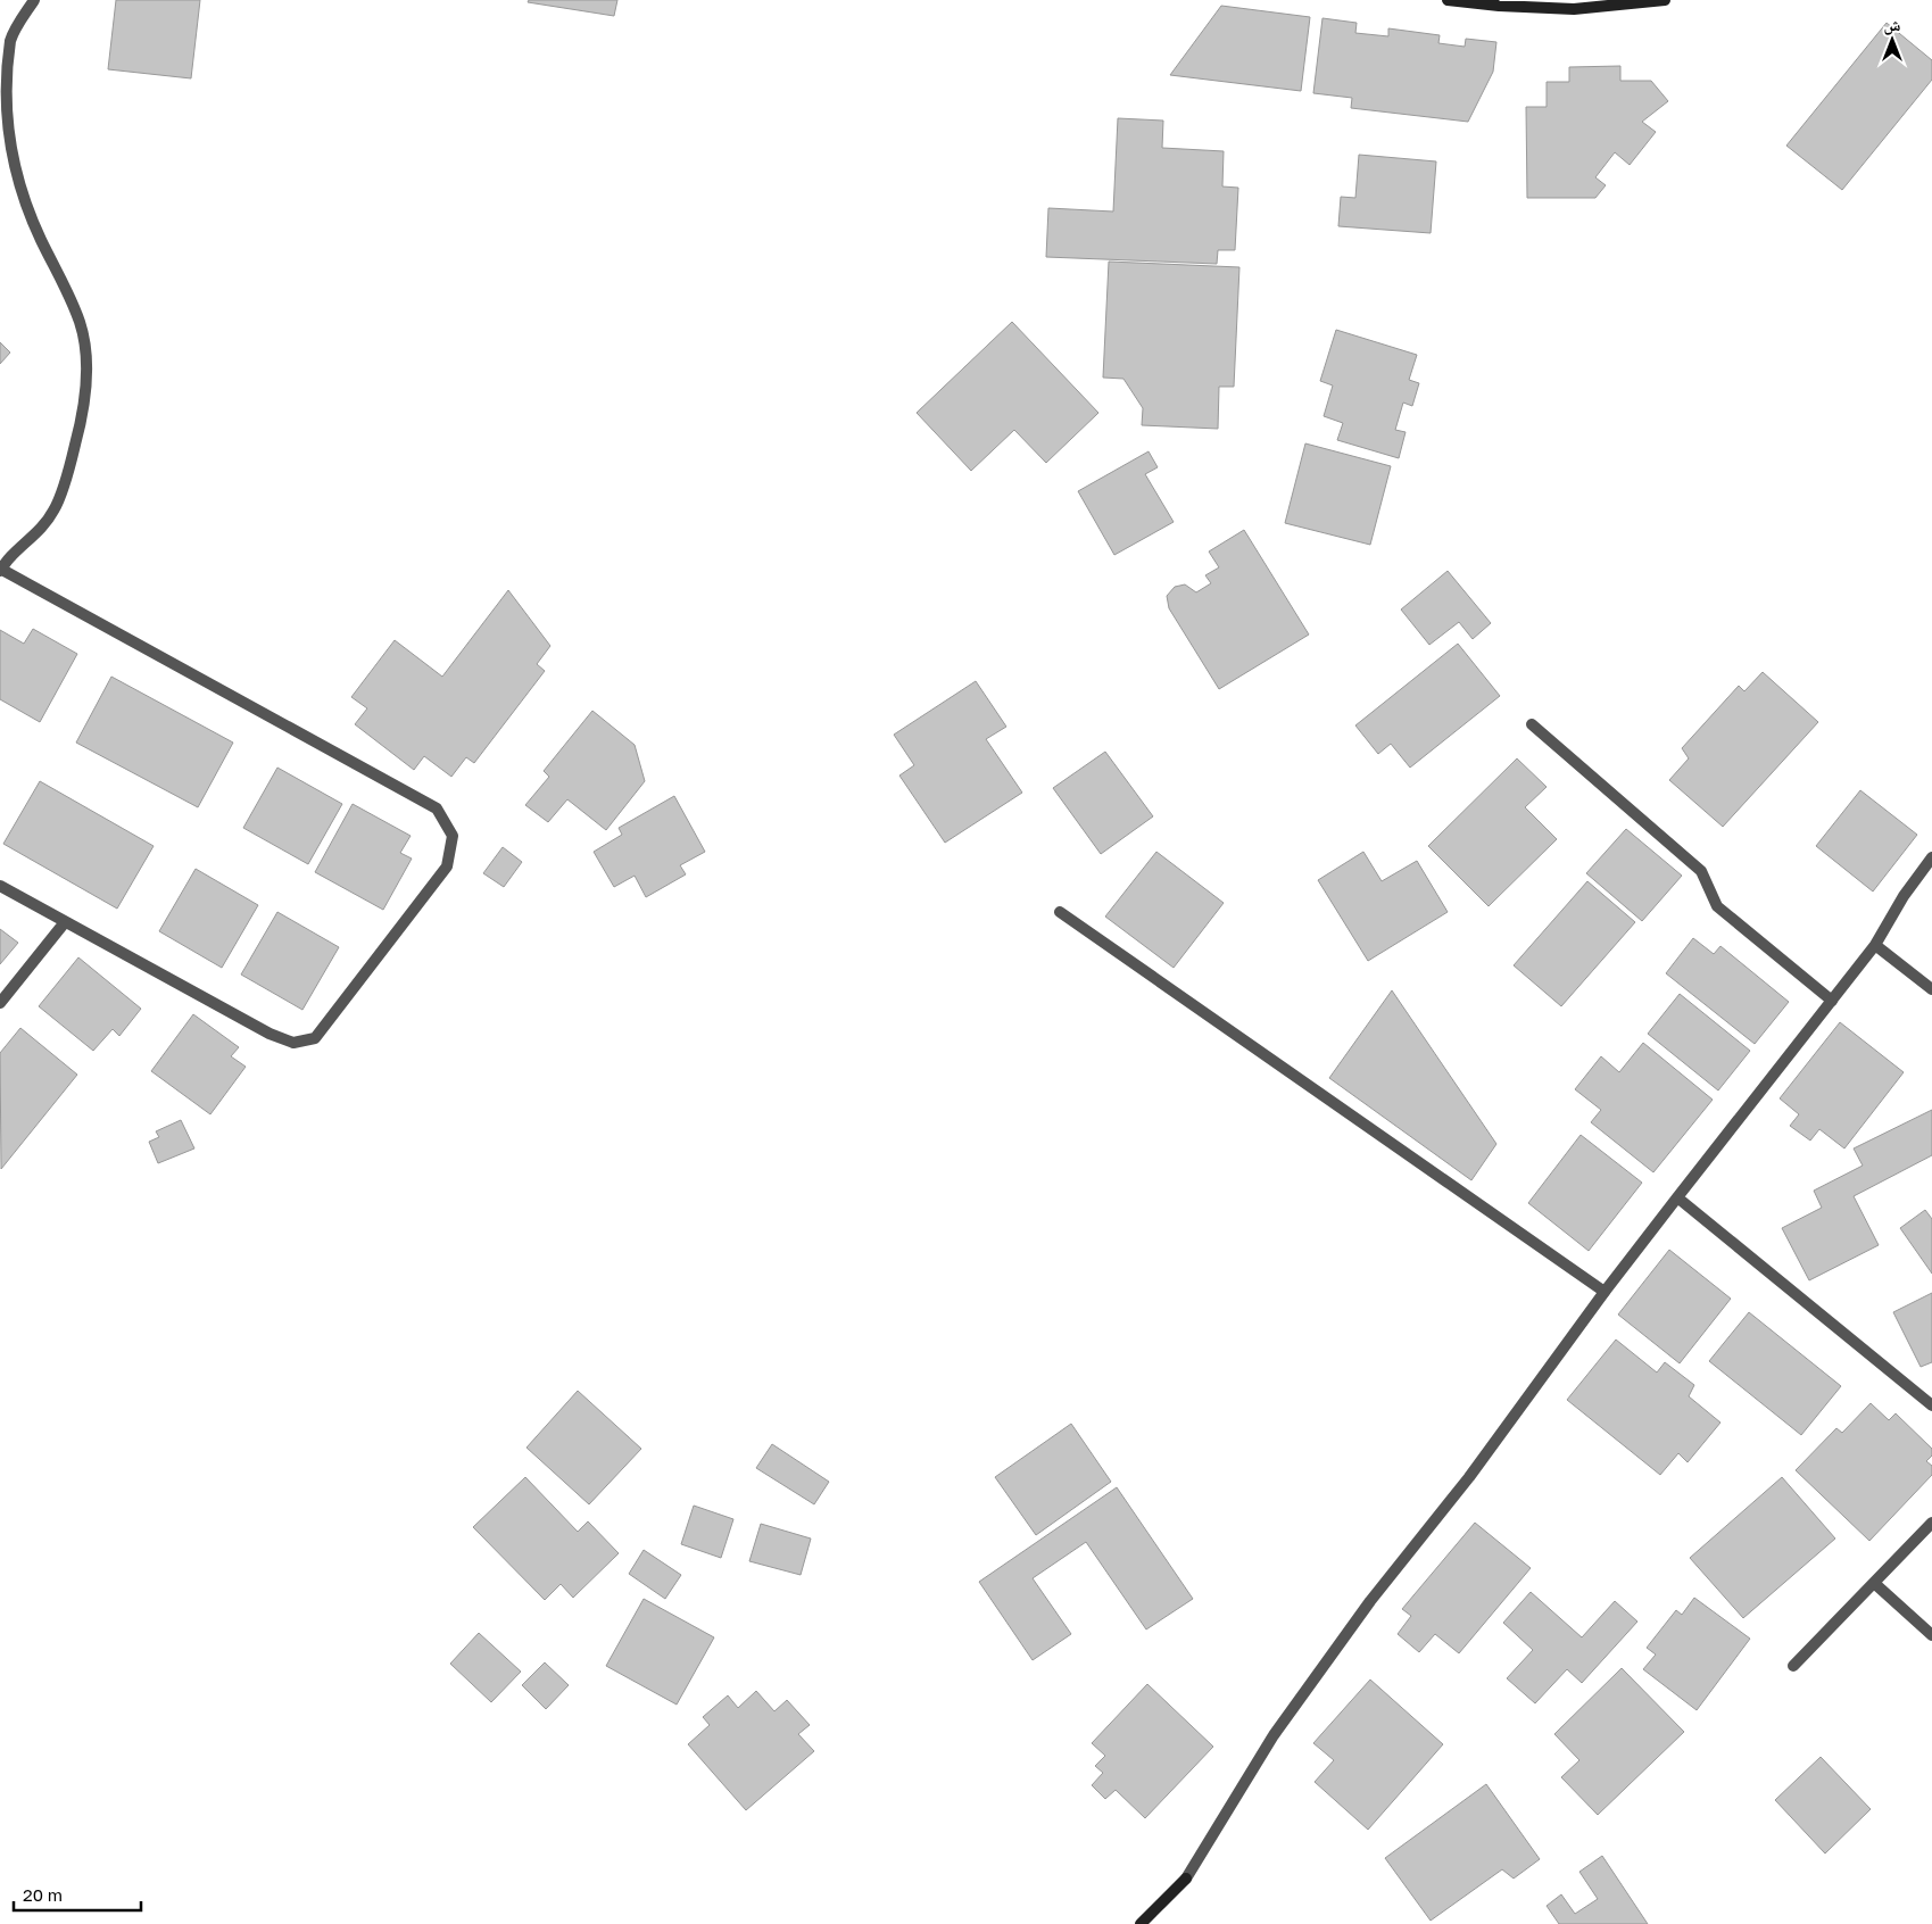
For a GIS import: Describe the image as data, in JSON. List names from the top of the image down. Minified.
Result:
{"scale_bar":"20 m","north":"top"}
